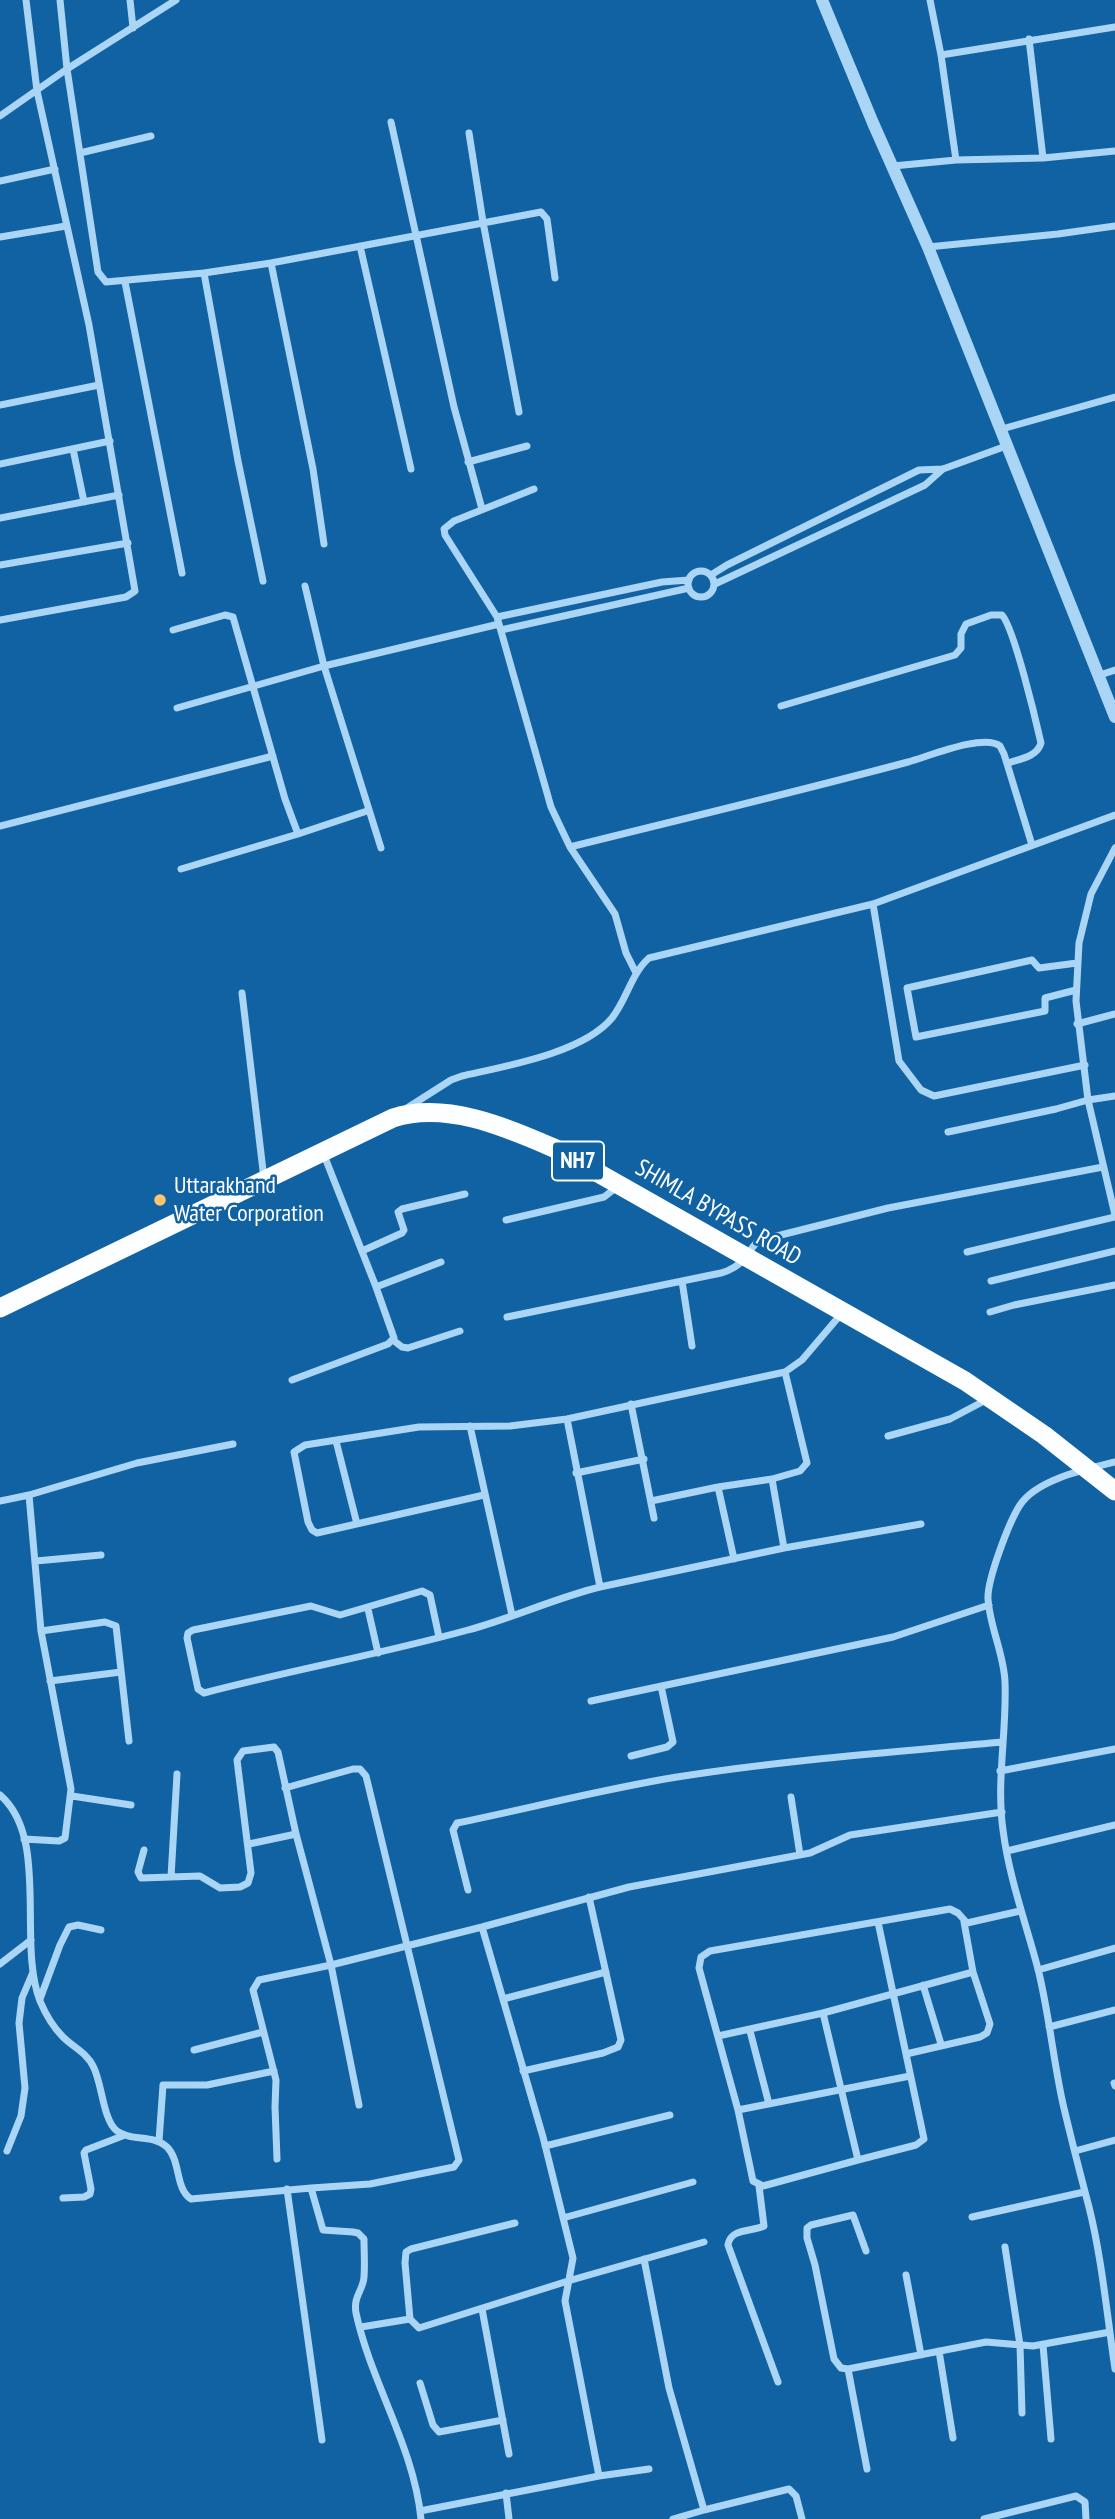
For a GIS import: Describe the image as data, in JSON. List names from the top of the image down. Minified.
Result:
{"streets":{"highway":["NH7","SHIMLA BYPASS ROAD"]},"places":["Uttarakhand Water Corporation"]}
